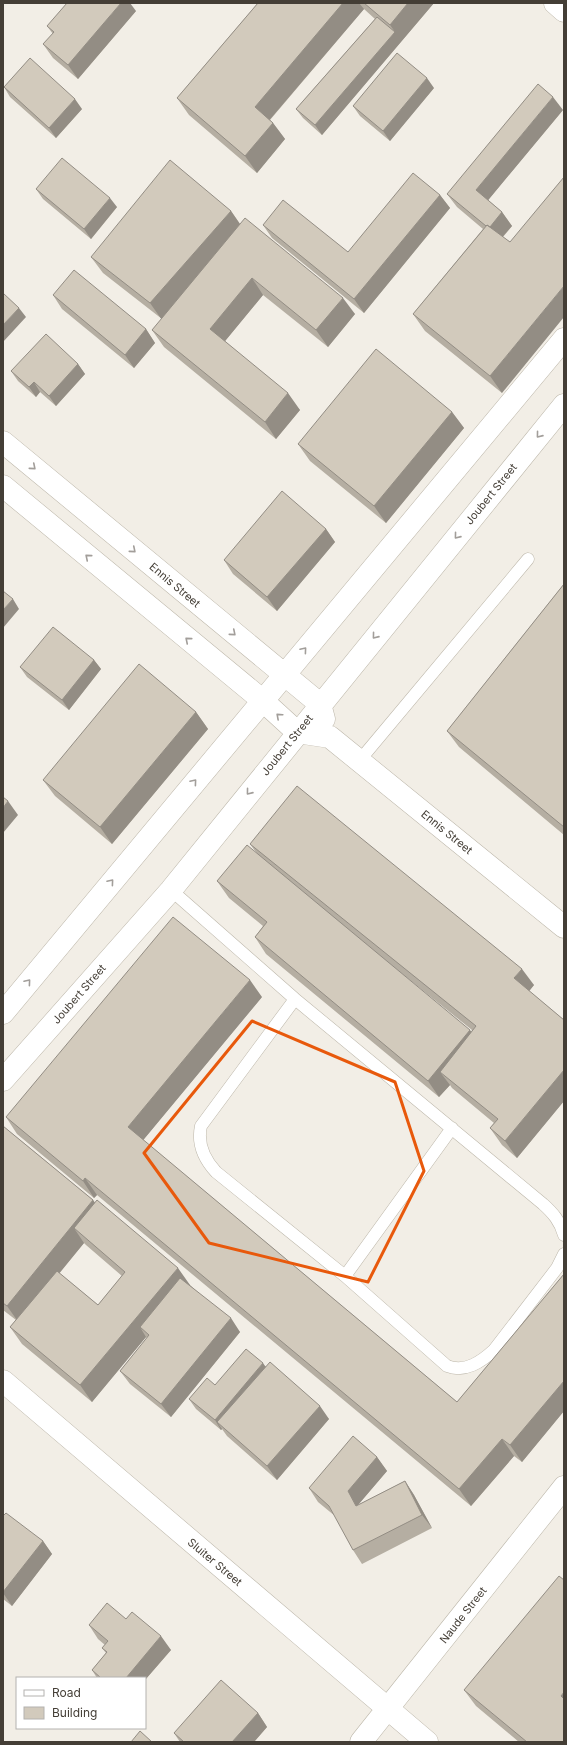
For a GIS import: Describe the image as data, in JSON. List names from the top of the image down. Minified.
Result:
{"streets":{"street":["Joubert Street","Ennis Street","Sluiter Street","Naude Street"]},"crossings":[["Joubert Street","Ennis Street"],["Sluiter Street","Naude Street"]],"legend":["Road","Building"]}
